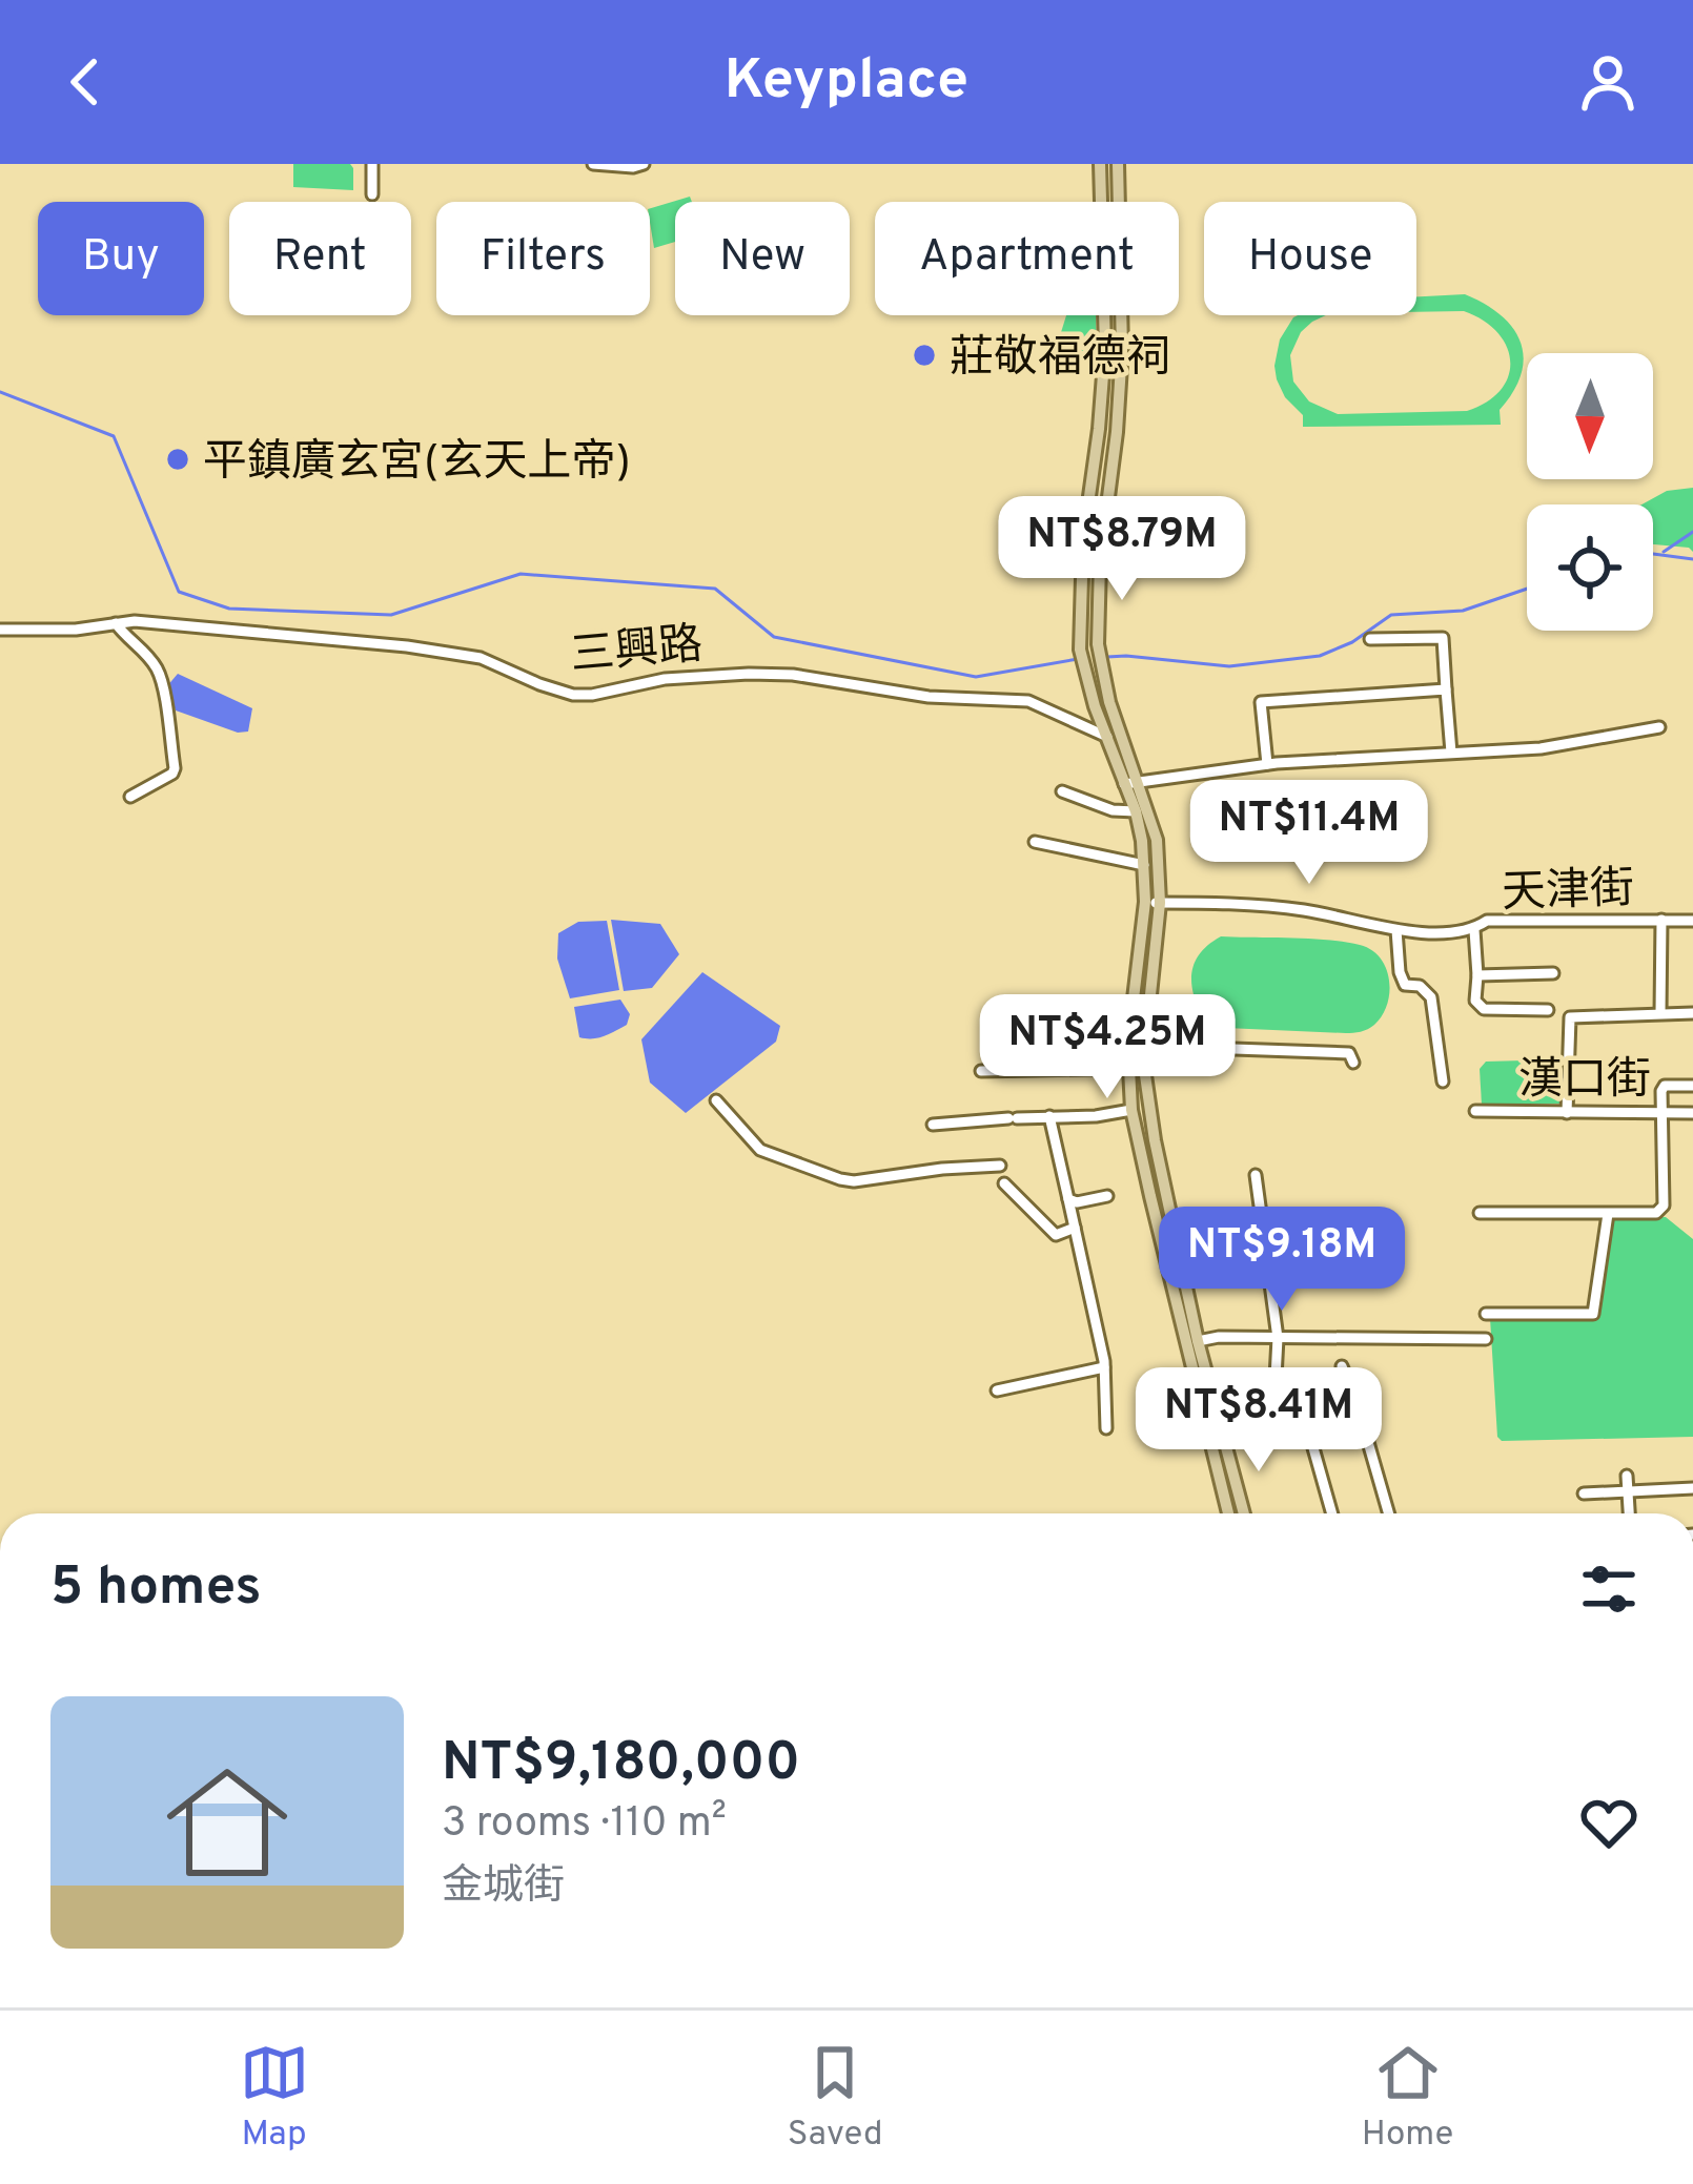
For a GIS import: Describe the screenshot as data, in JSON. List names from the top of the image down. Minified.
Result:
{"streets":{"street":["三興路","天津街","漢口街"]},"places":["莊敬福德祠","平鎮廣玄宮(玄天上帝)"],"north":"bottom","page":{"header":"Keyplace","chip":["Buy","Rent","Filters","New","Apartment","House"],"price":["NT$8.79M","NT$11.4M","NT$4.25M","NT$9.18M","NT$8.41M"],"heading":"5 homes","list":[{"name":"NT$9,180,000","note":"3 rooms · 110 m² · 金城街"}],"tabs":["Map","Saved","Home"]}}
